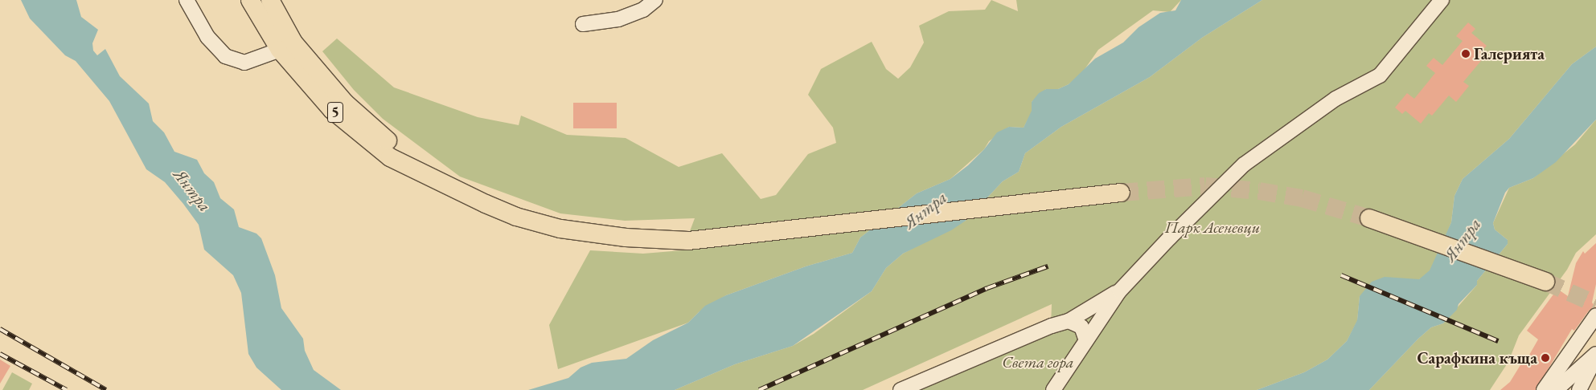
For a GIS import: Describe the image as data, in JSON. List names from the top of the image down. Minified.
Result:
{"streets":{"main road":["5"]},"water":["Янтра"],"parks":["Парк Асеневци","Света гора"],"places":["Галерията","Сарафкина къща"]}
